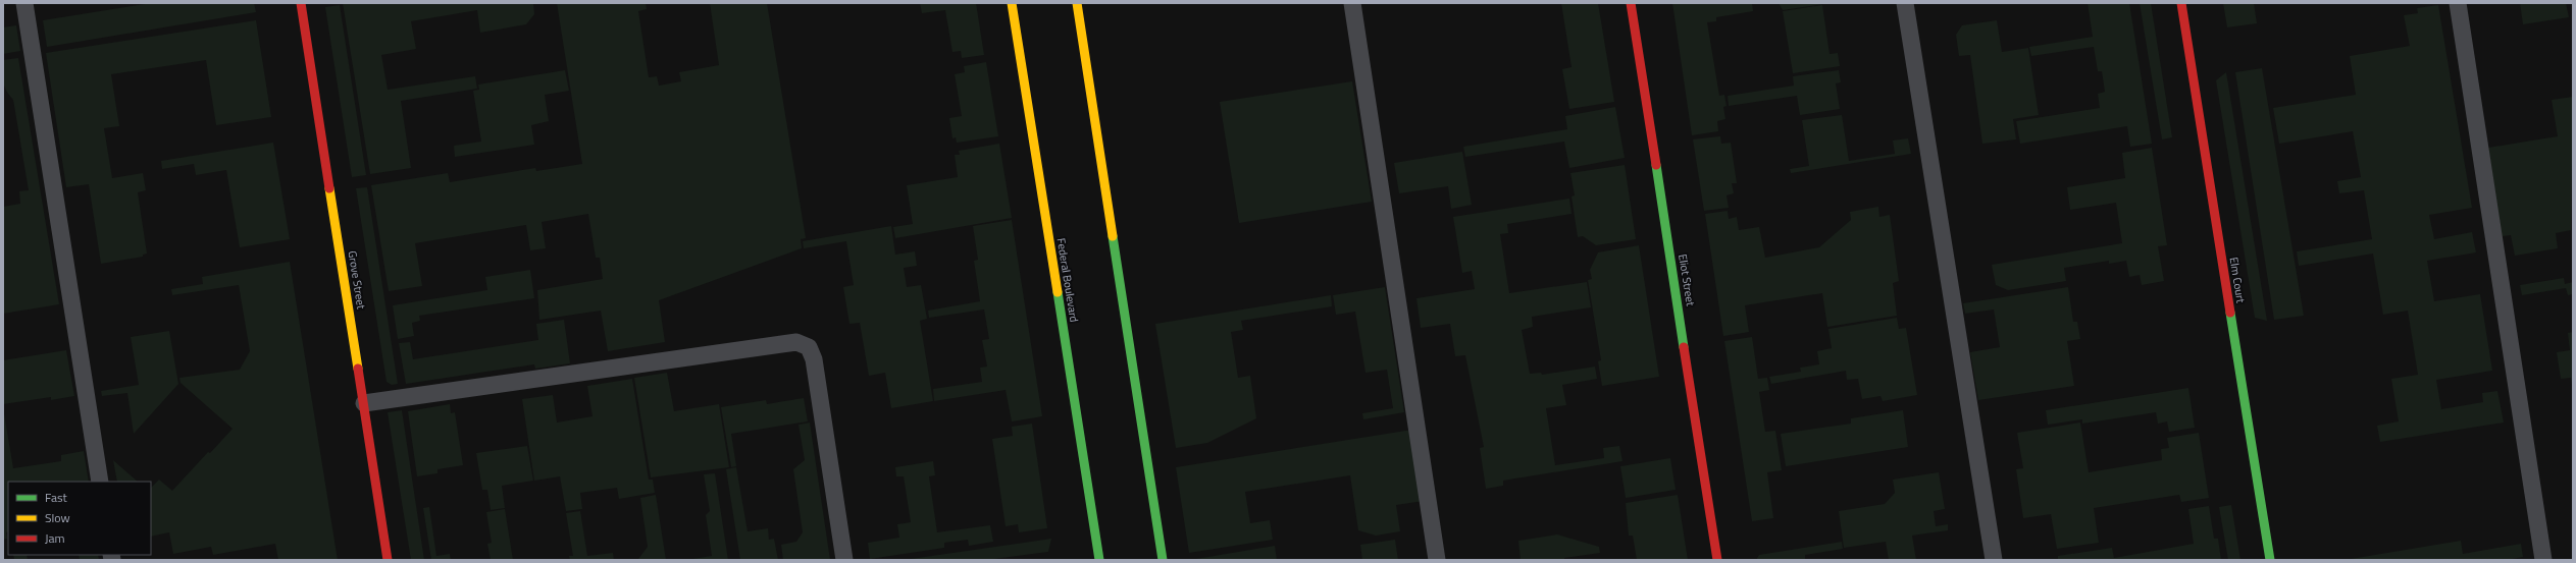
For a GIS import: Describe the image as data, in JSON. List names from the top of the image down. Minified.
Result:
{"streets":{"street":["Grove Street","Federal Boulevard","Eliot Street","Elm Court"]},"legend":["Fast","Slow","Jam"]}
